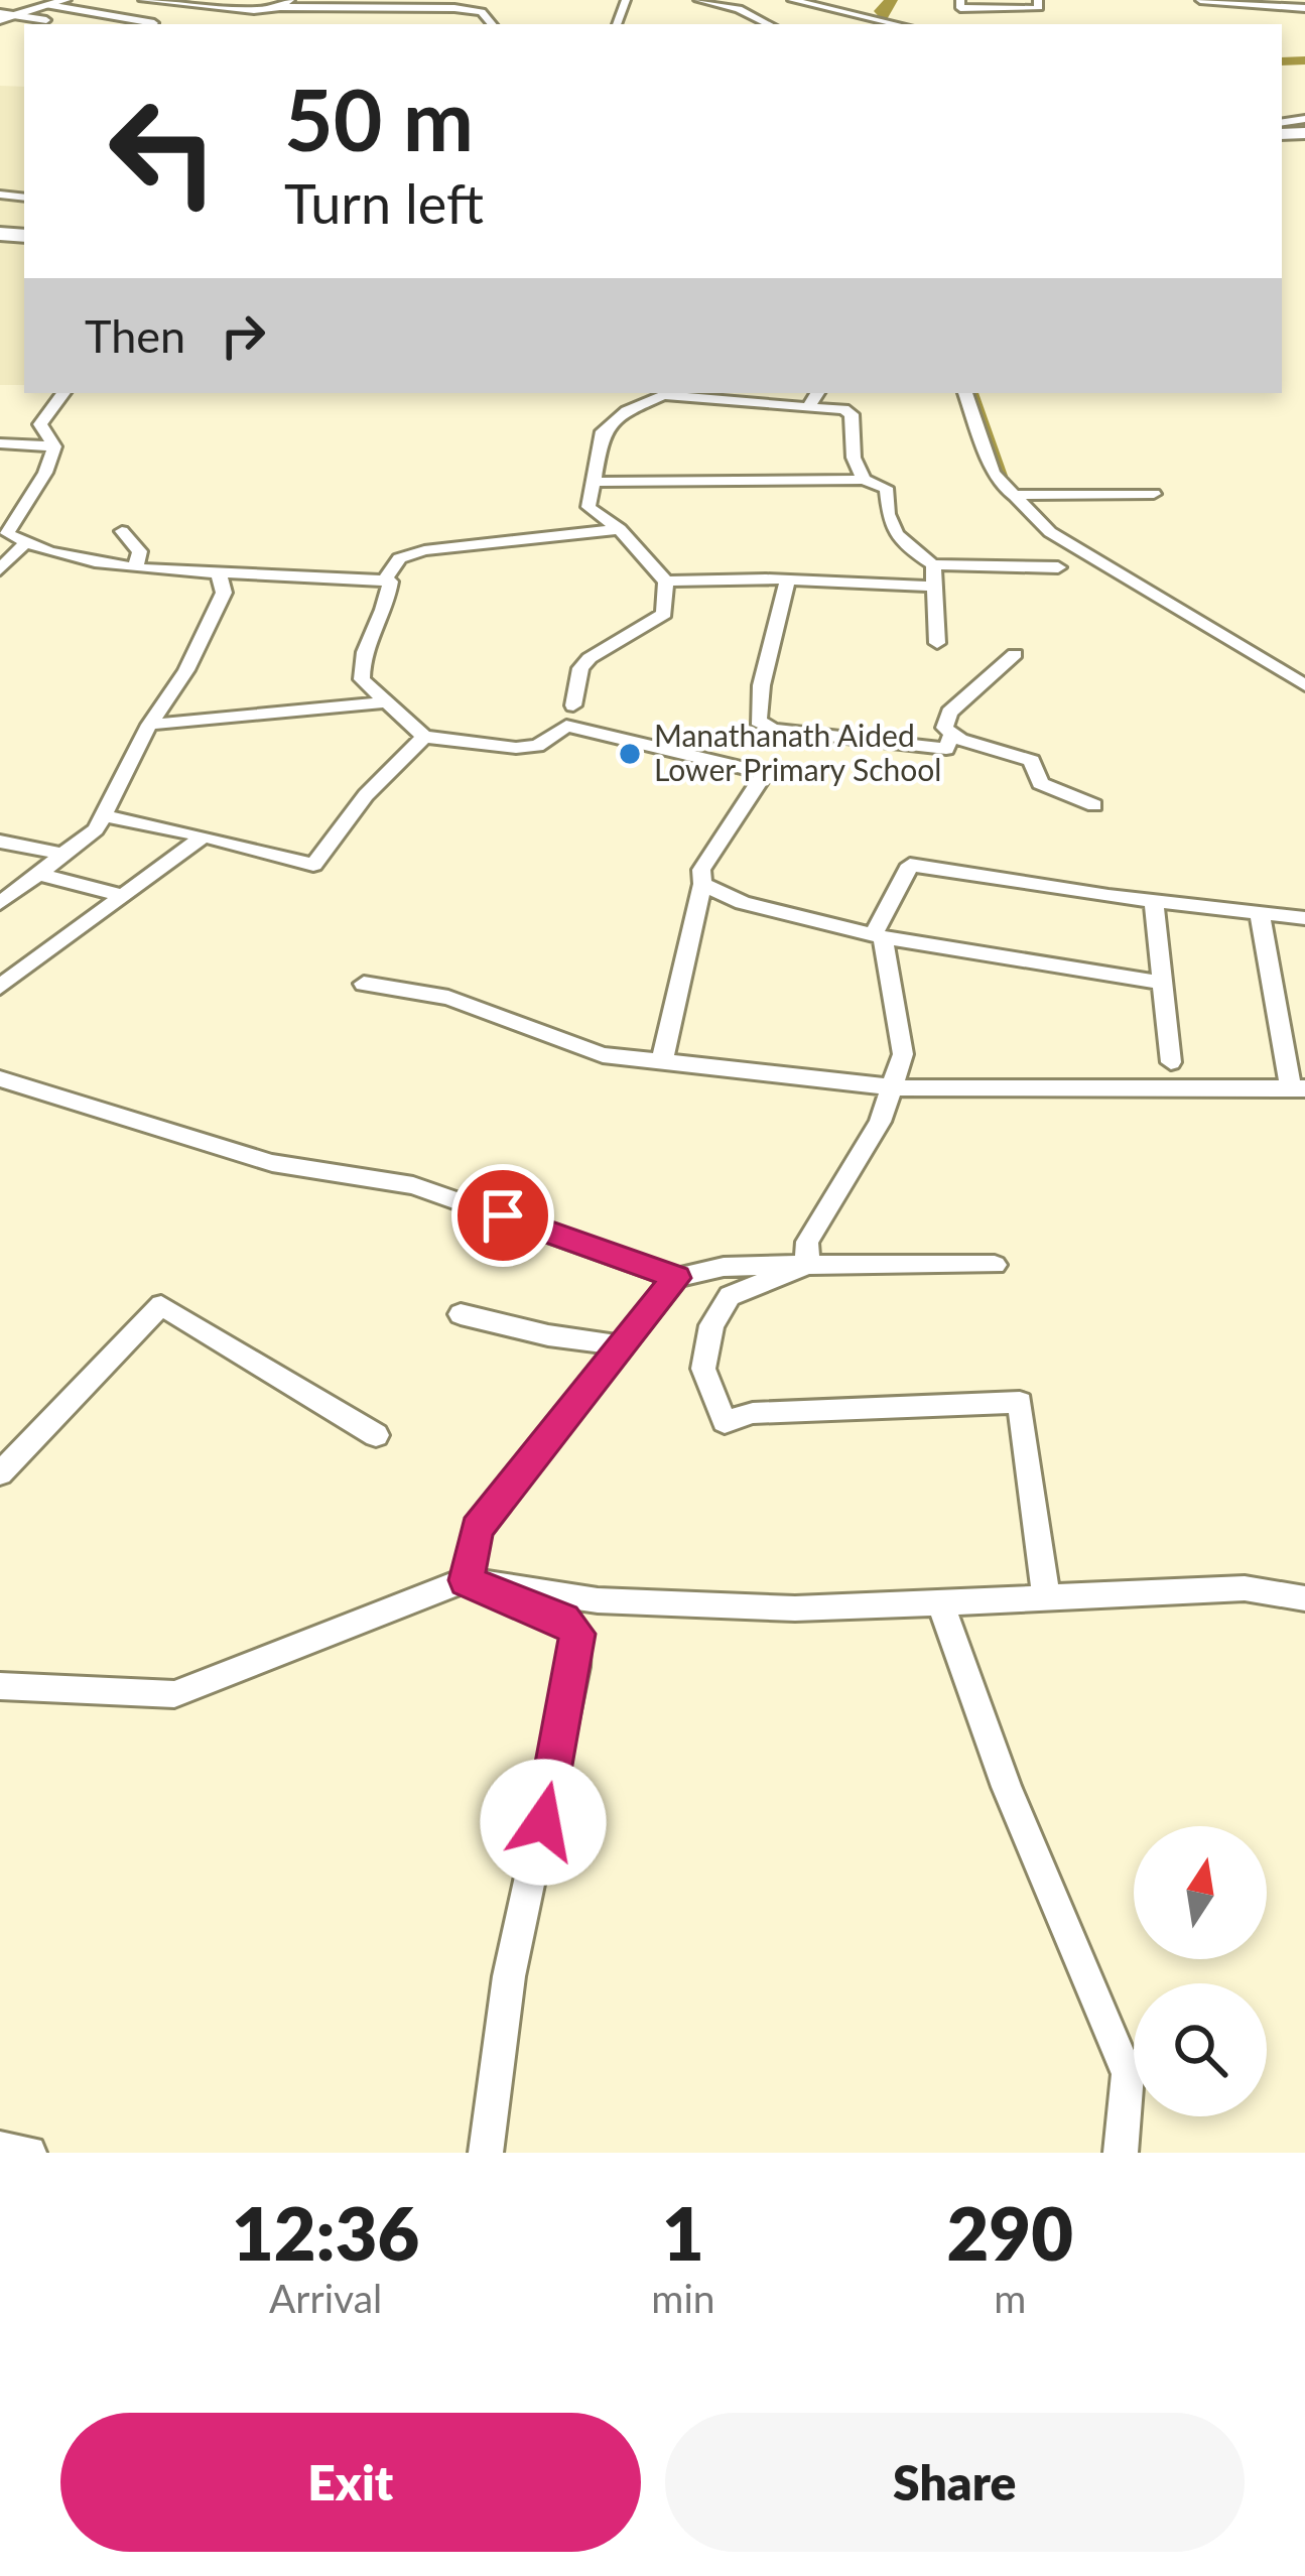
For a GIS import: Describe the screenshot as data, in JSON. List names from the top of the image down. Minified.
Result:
{"places":["Manathanath Aided Lower Primary School"],"north":"top","page":{"turn":["50 m","Turn left"],"then":"Then","eta":["12:36","Arrival","1","min","290","m"],"buttons":["Exit","Share"]}}
